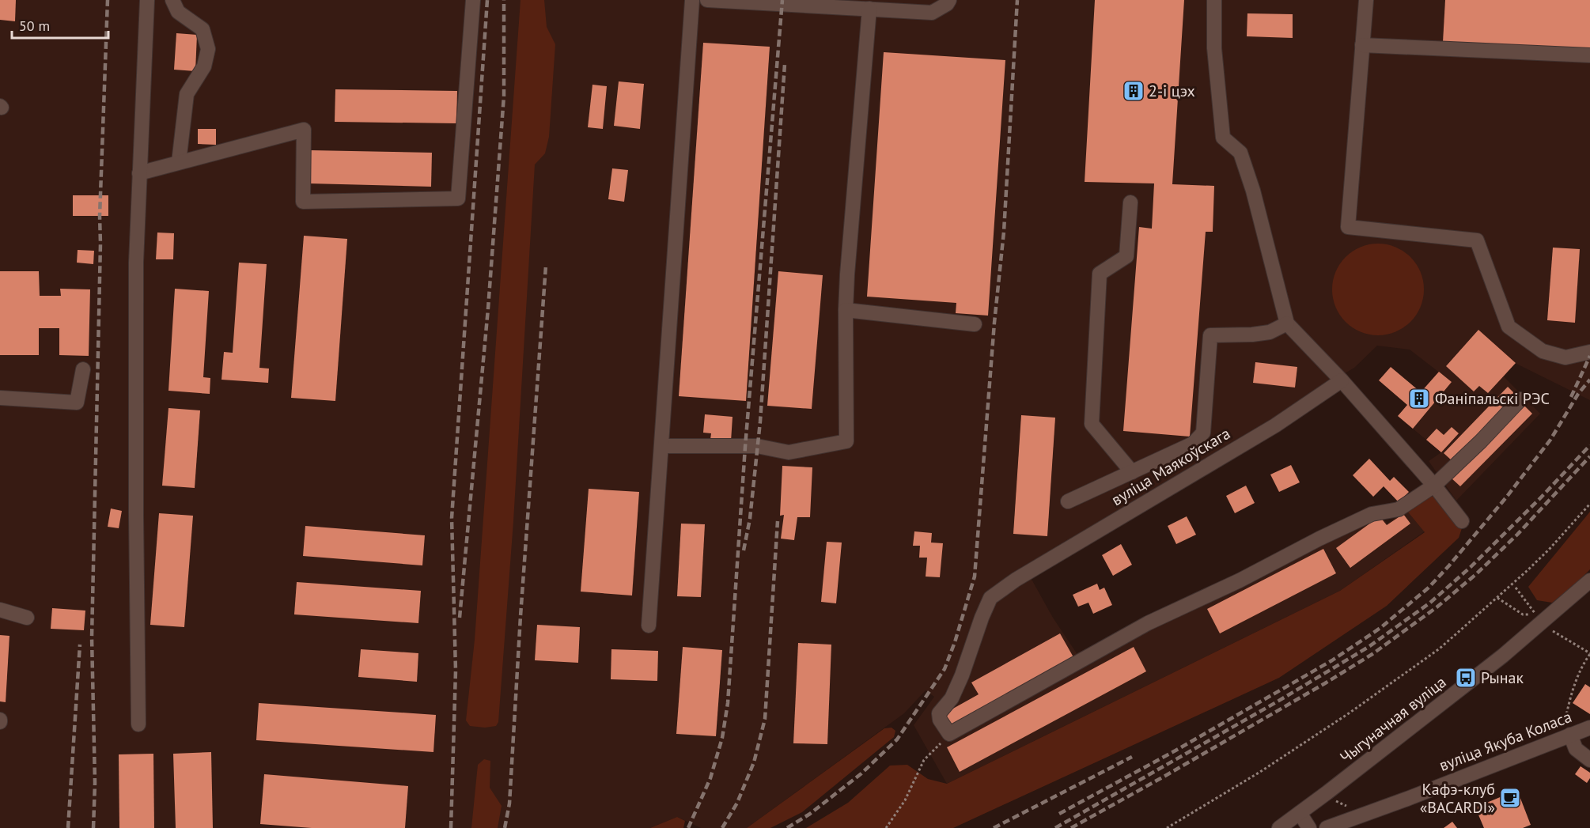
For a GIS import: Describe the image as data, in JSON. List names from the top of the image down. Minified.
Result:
{"streets":{"street":["вуліца Маякоўскага","Чыгуначная вуліца","вуліца Якуба Коласа"]},"places":{"building":["2-і цэх","Фаніпальскі РЭС"],"bus stop":["Рынак"],"cafe":["Кафэ-клуб «BACARDI»"]},"scale_bar":"50 m"}
